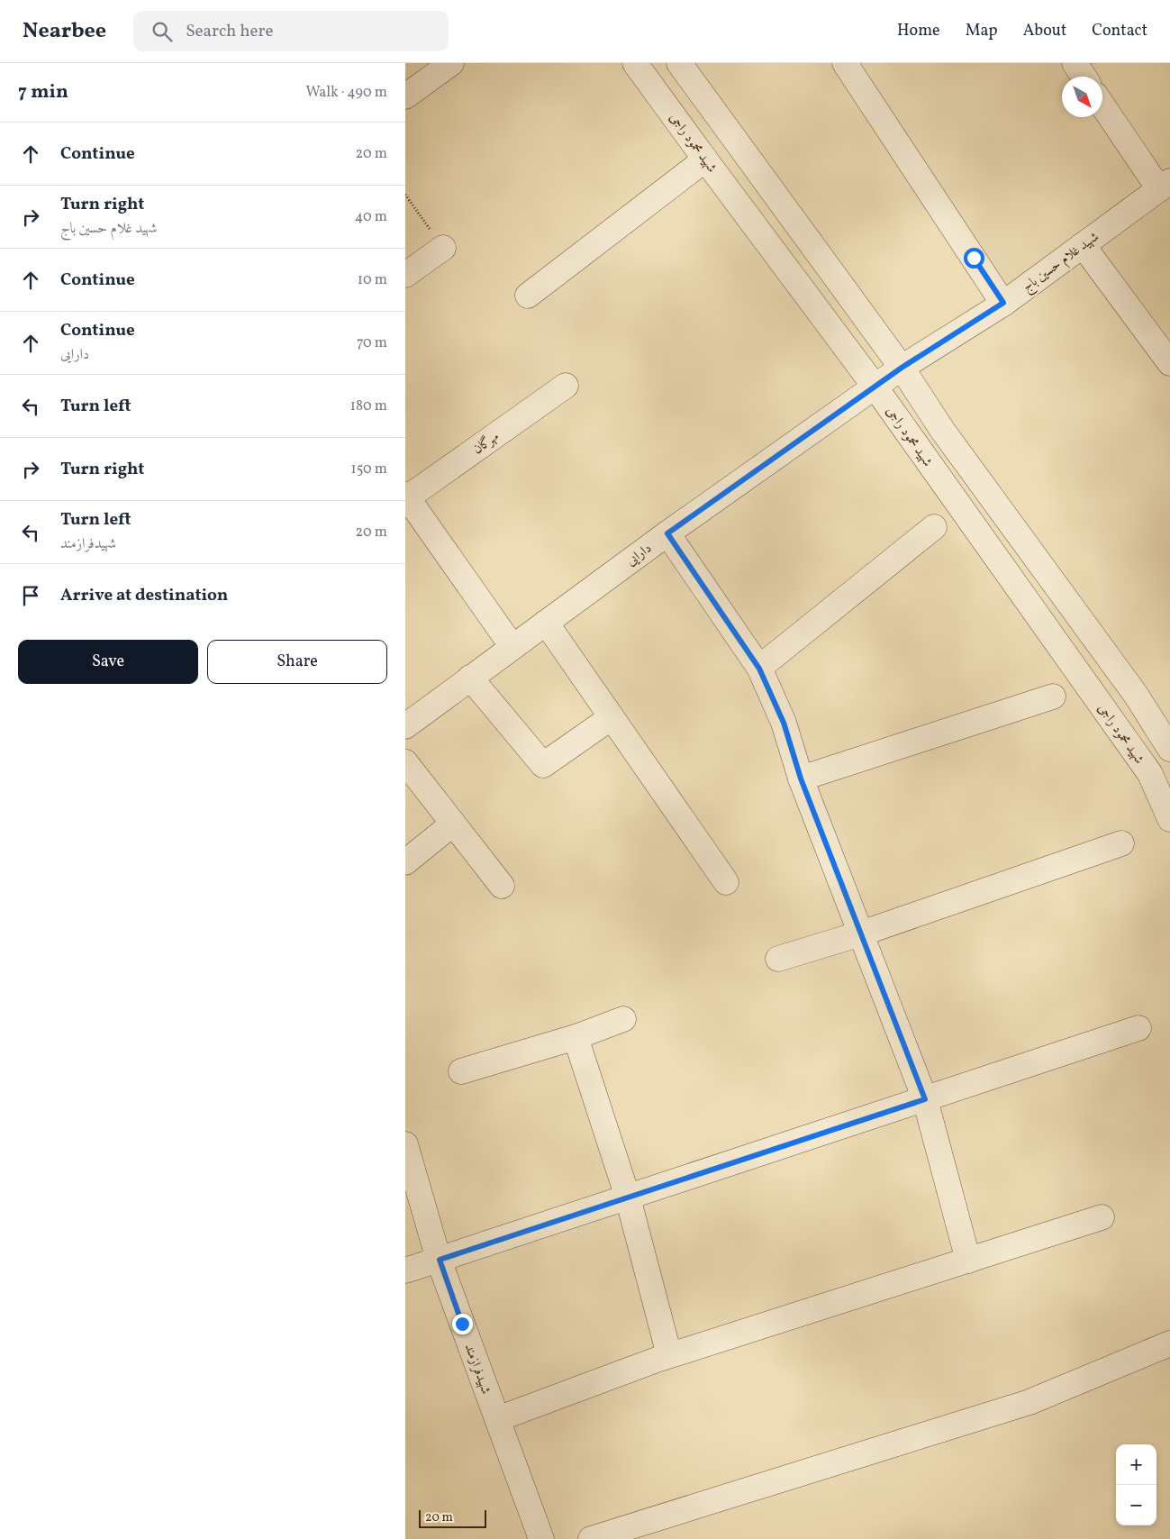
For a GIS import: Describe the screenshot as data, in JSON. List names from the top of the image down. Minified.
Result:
{"streets":{"street":["شهید محمود راجی","شهید غلام حسین باج","مهرگان","دارایی","شهیدفرازمند"]},"crossings":[["شهید محمود راجی","شهید غلام حسین باج"],["شهید محمود راجی","دارایی"],["شهید غلام حسین باج","دارایی"]],"scale_bar":"20 m","north":"bottom right","page":{"header":"Nearbee","search":"Search here","nav":["Home","Map","About","Contact"],"heading":["7 min","Walk · 490 m"],"list":[["Continue","20 m"],["Turn right","شهید غلام حسین باج","40 m"],["Continue","10 m"],["Continue","دارایی","70 m"],["Turn left","180 m"],["Turn right","150 m"],["Turn left","شهیدفرازمند","20 m"],"Arrive at destination"],"buttons":["Save","Share"],"map_buttons":["+","−"],"scale":"20 m"}}
